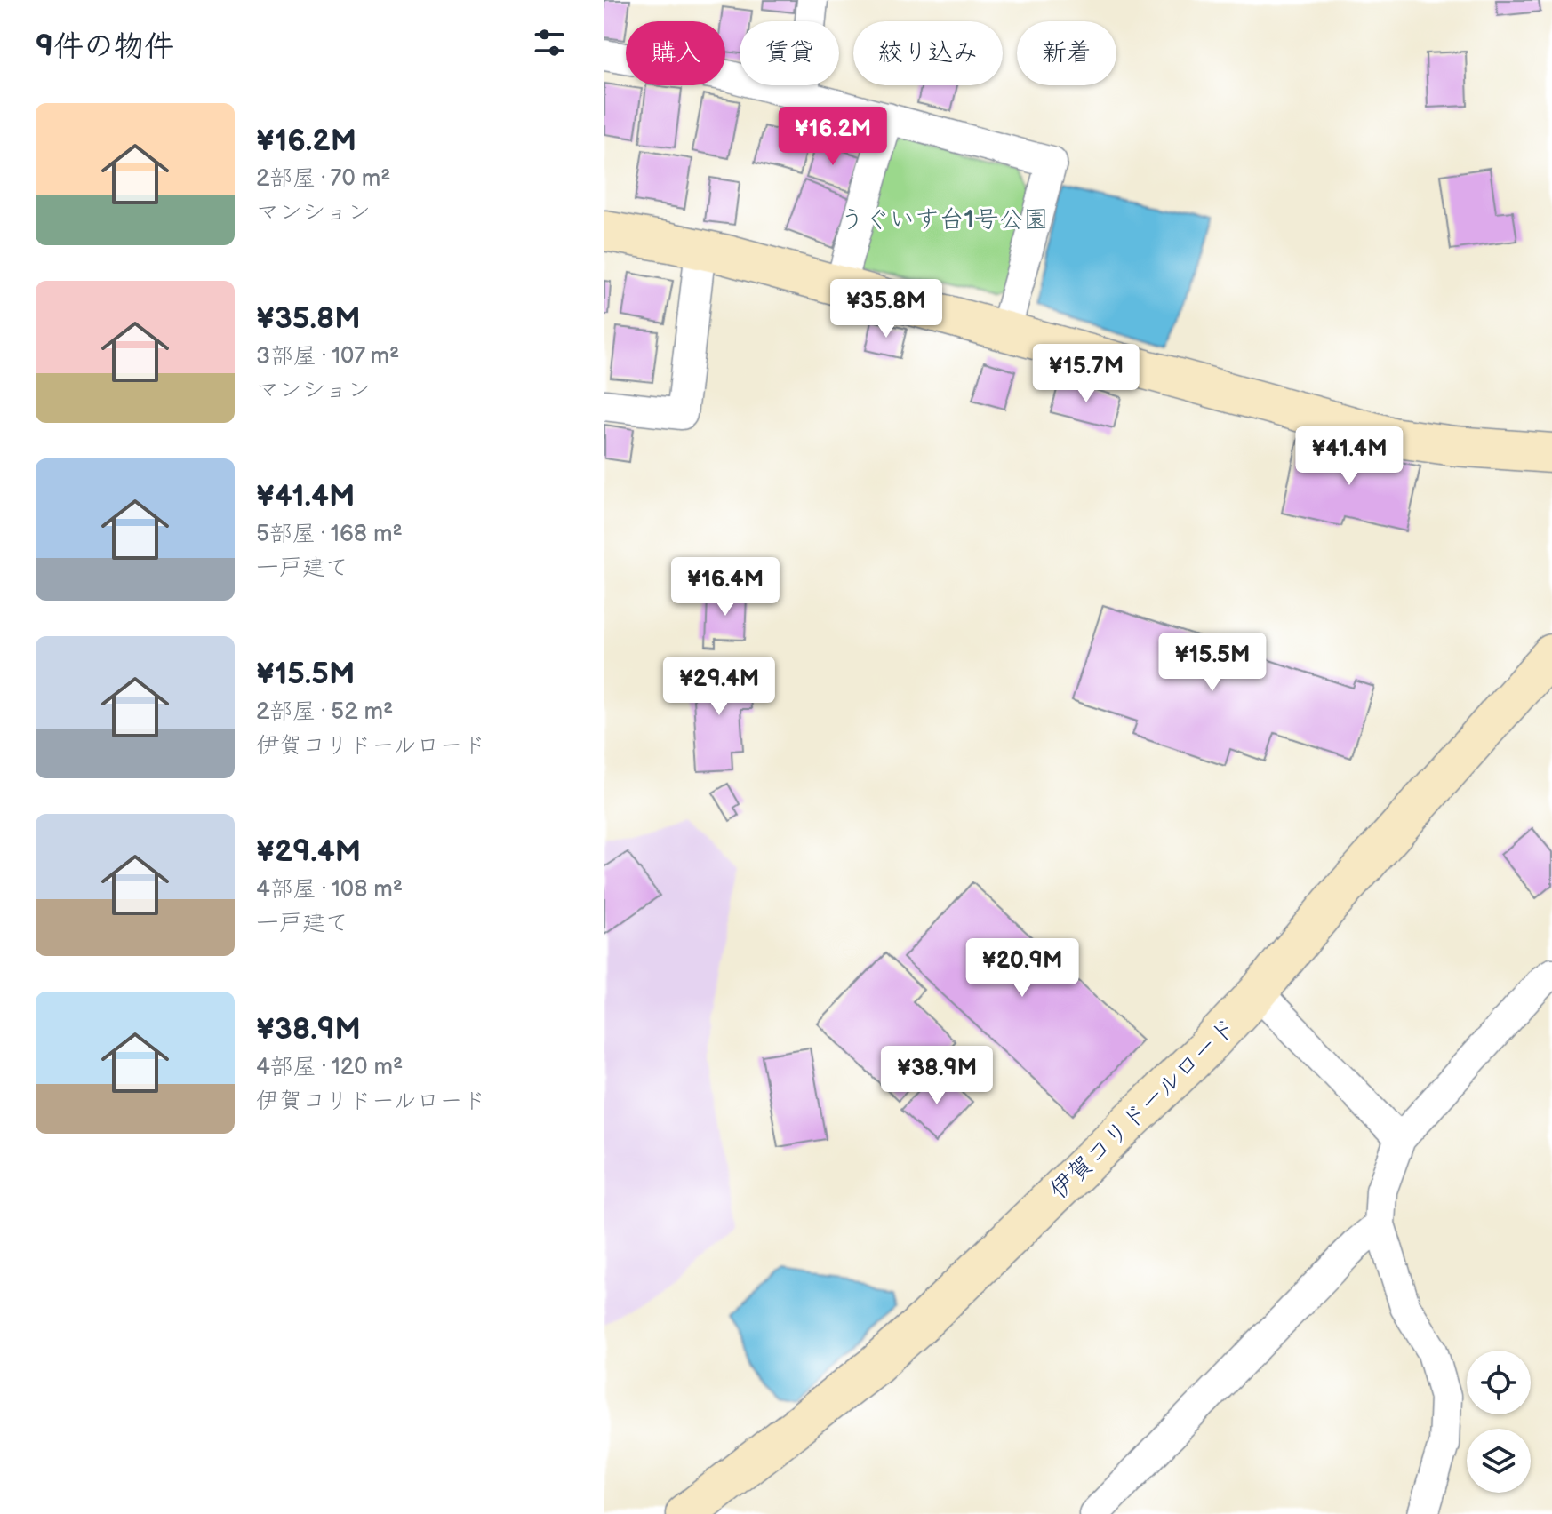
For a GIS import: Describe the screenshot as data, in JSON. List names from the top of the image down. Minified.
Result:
{"streets":{"street":["伊賀コリドールロード"]},"parks":["うぐいす台1号公園"],"page":{"heading":"9件の物件","chip":["購入","賃貸","絞り込み","新着"],"list":[{"name":"¥16.2M","note":"2部屋 · 70 m² · マンション"},{"name":"¥35.8M","note":"3部屋 · 107 m² · マンション"},{"name":"¥41.4M","note":"5部屋 · 168 m² · 一戸建て"},{"name":"¥15.5M","note":"2部屋 · 52 m² · 伊賀コリドールロード"},{"name":"¥29.4M","note":"4部屋 · 108 m² · 一戸建て"},{"name":"¥38.9M","note":"4部屋 · 120 m² · 伊賀コリドールロード"}],"price":["¥16.2M","¥35.8M","¥15.7M","¥41.4M","¥16.4M","¥15.5M","¥29.4M","¥20.9M","¥38.9M"]}}
